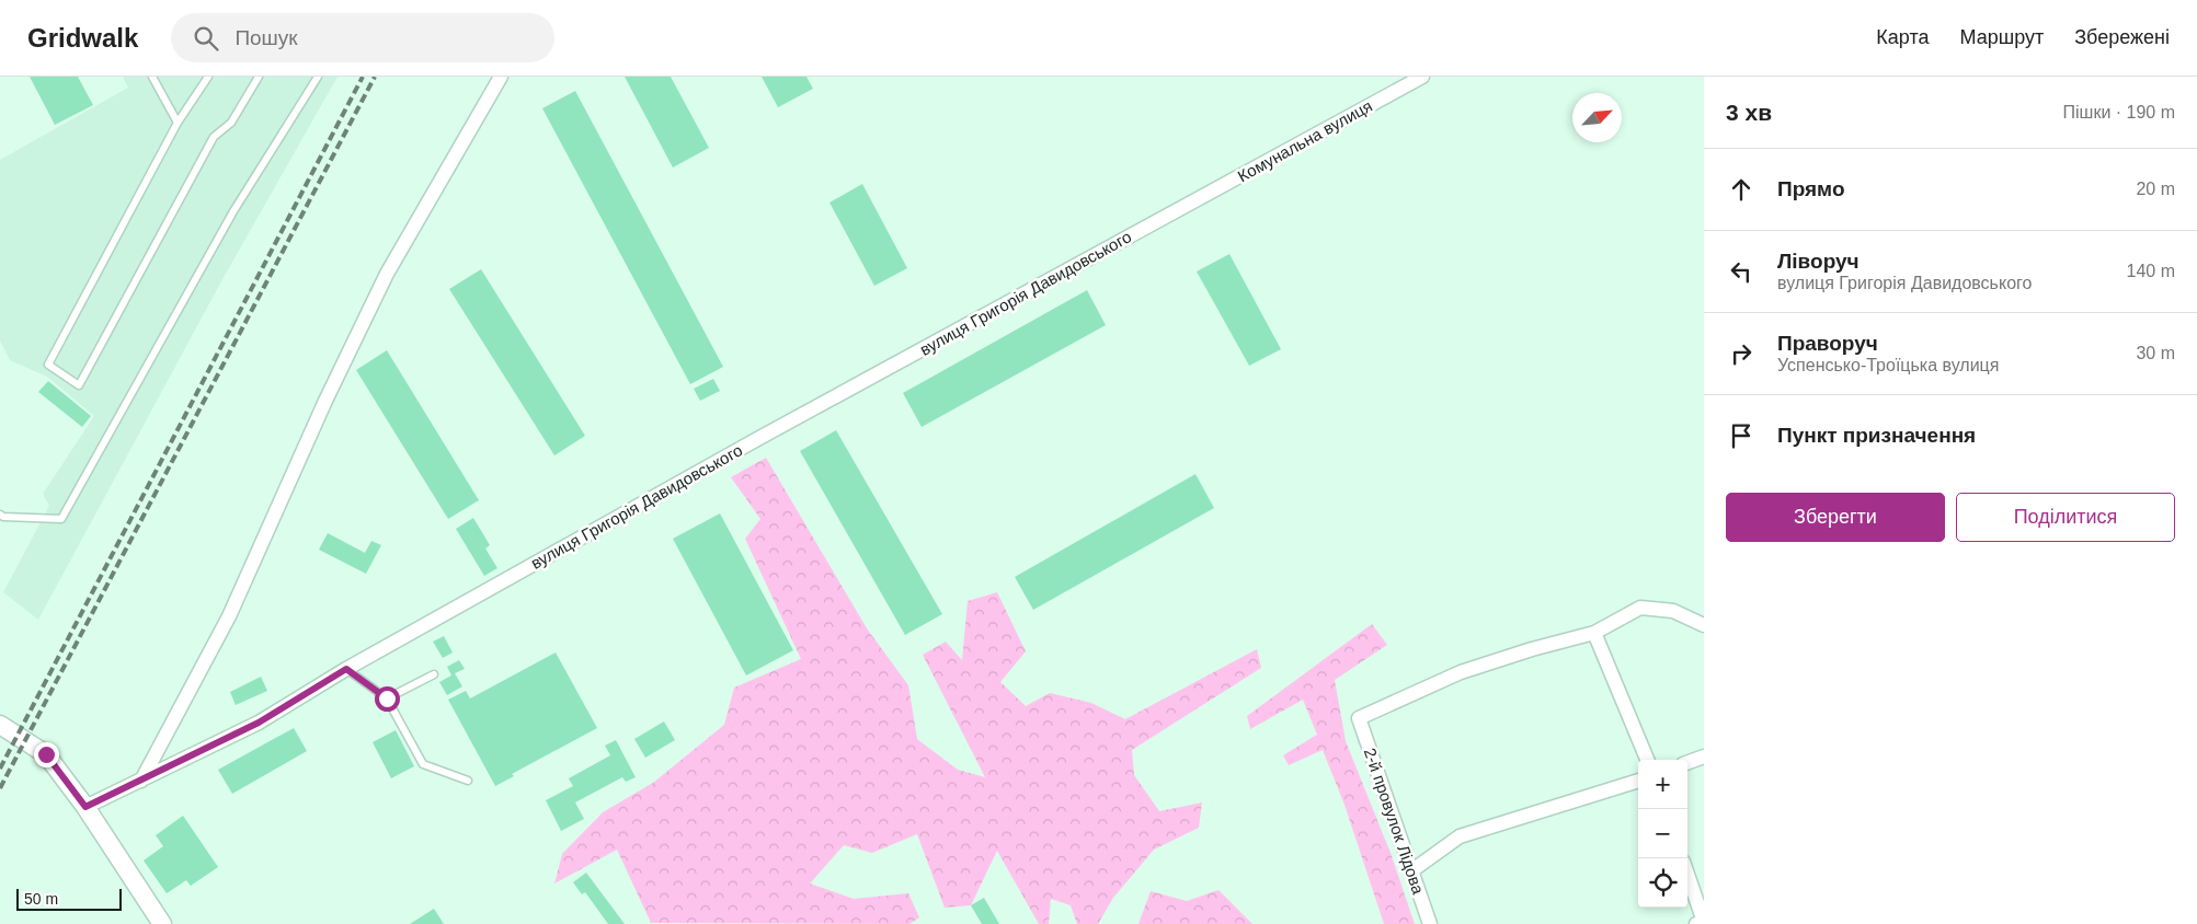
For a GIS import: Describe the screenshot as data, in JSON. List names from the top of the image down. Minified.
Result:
{"streets":{"street":["Комунальна вулиця","вулиця Григорія Давидовського","2-й провулок Лідова"]},"crossings":[["Комунальна вулиця","вулиця Григорія Давидовського"]],"scale_bar":"50 m","north":"top right","page":{"header":"Gridwalk","search":"Пошук","nav":["Карта","Маршрут","Збережені"],"heading":["3 хв","Пішки · 190 m"],"list":[["Прямо","20 m"],["Ліворуч","вулиця Григорія Давидовського","140 m"],["Праворуч","Успенсько-Троїцька вулиця","30 m"],"Пункт призначення"],"buttons":["Зберегти","Поділитися"],"map_buttons":["+","−"],"scale":"50 m"}}
